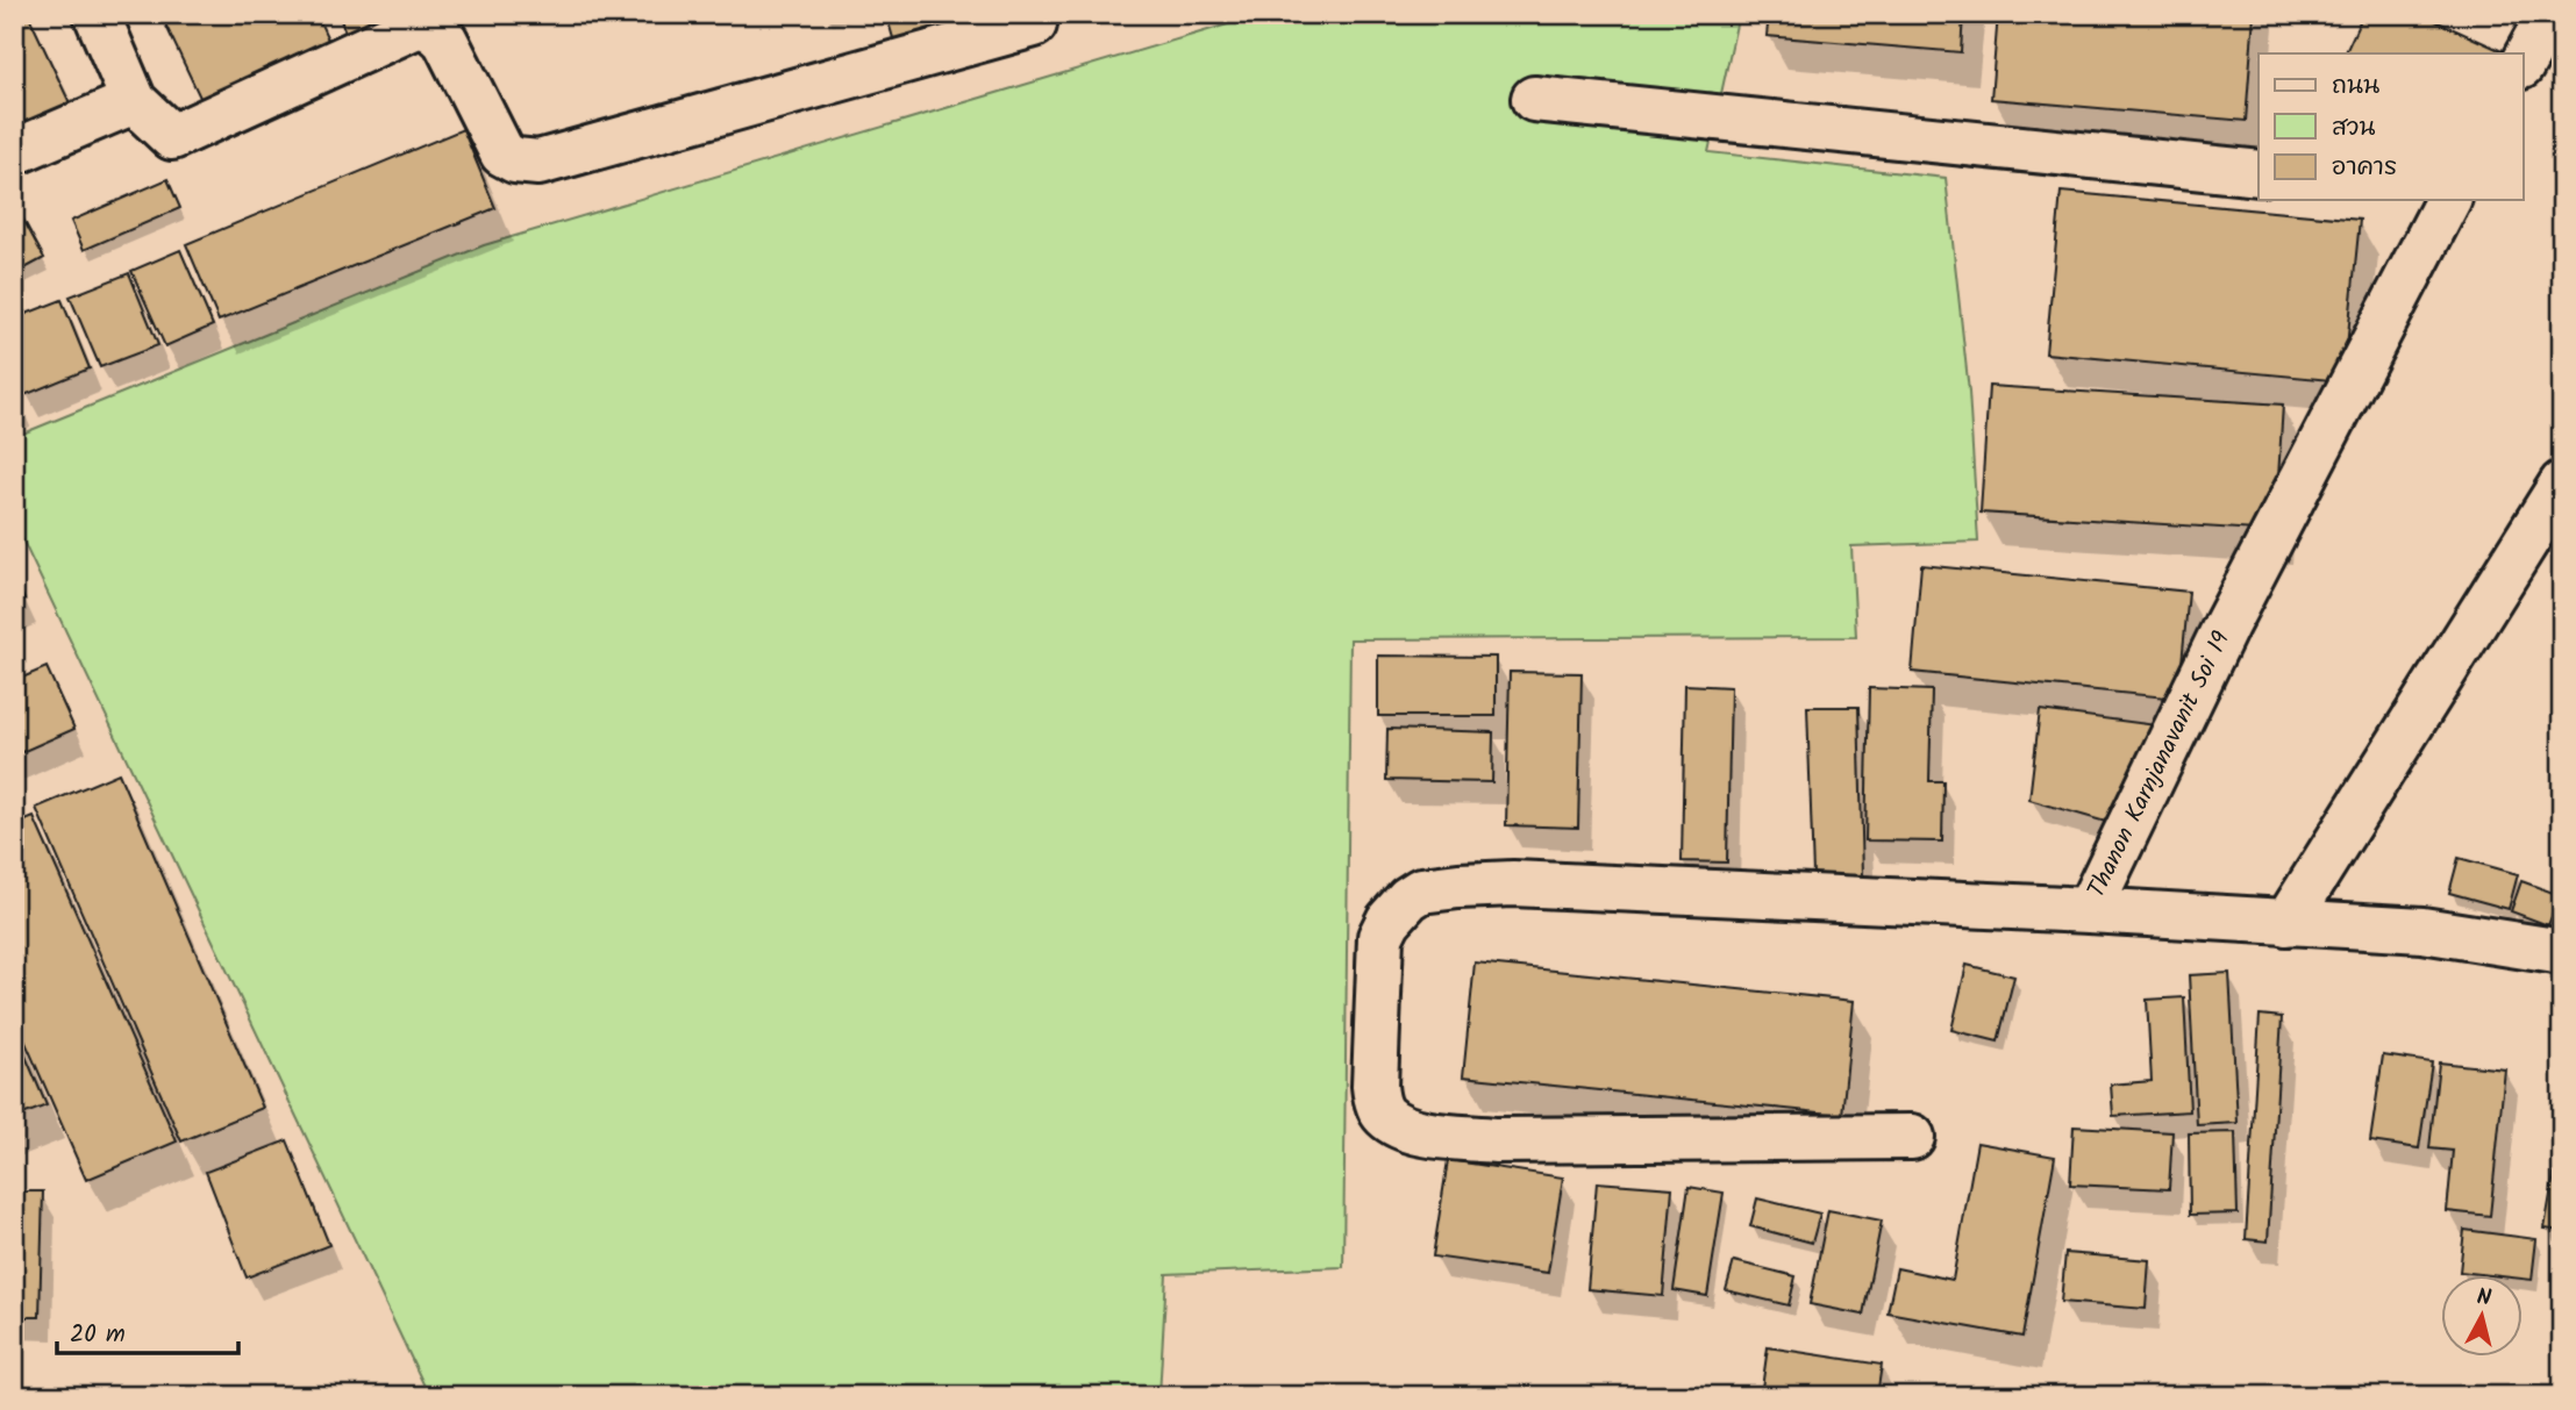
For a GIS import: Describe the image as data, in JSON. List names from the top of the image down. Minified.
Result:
{"streets":{"street":["Thanon Karnjanavanit Soi 19"]},"legend":["ถนน","สวน","อาคาร"],"scale_bar":"20 m","north":"top"}
